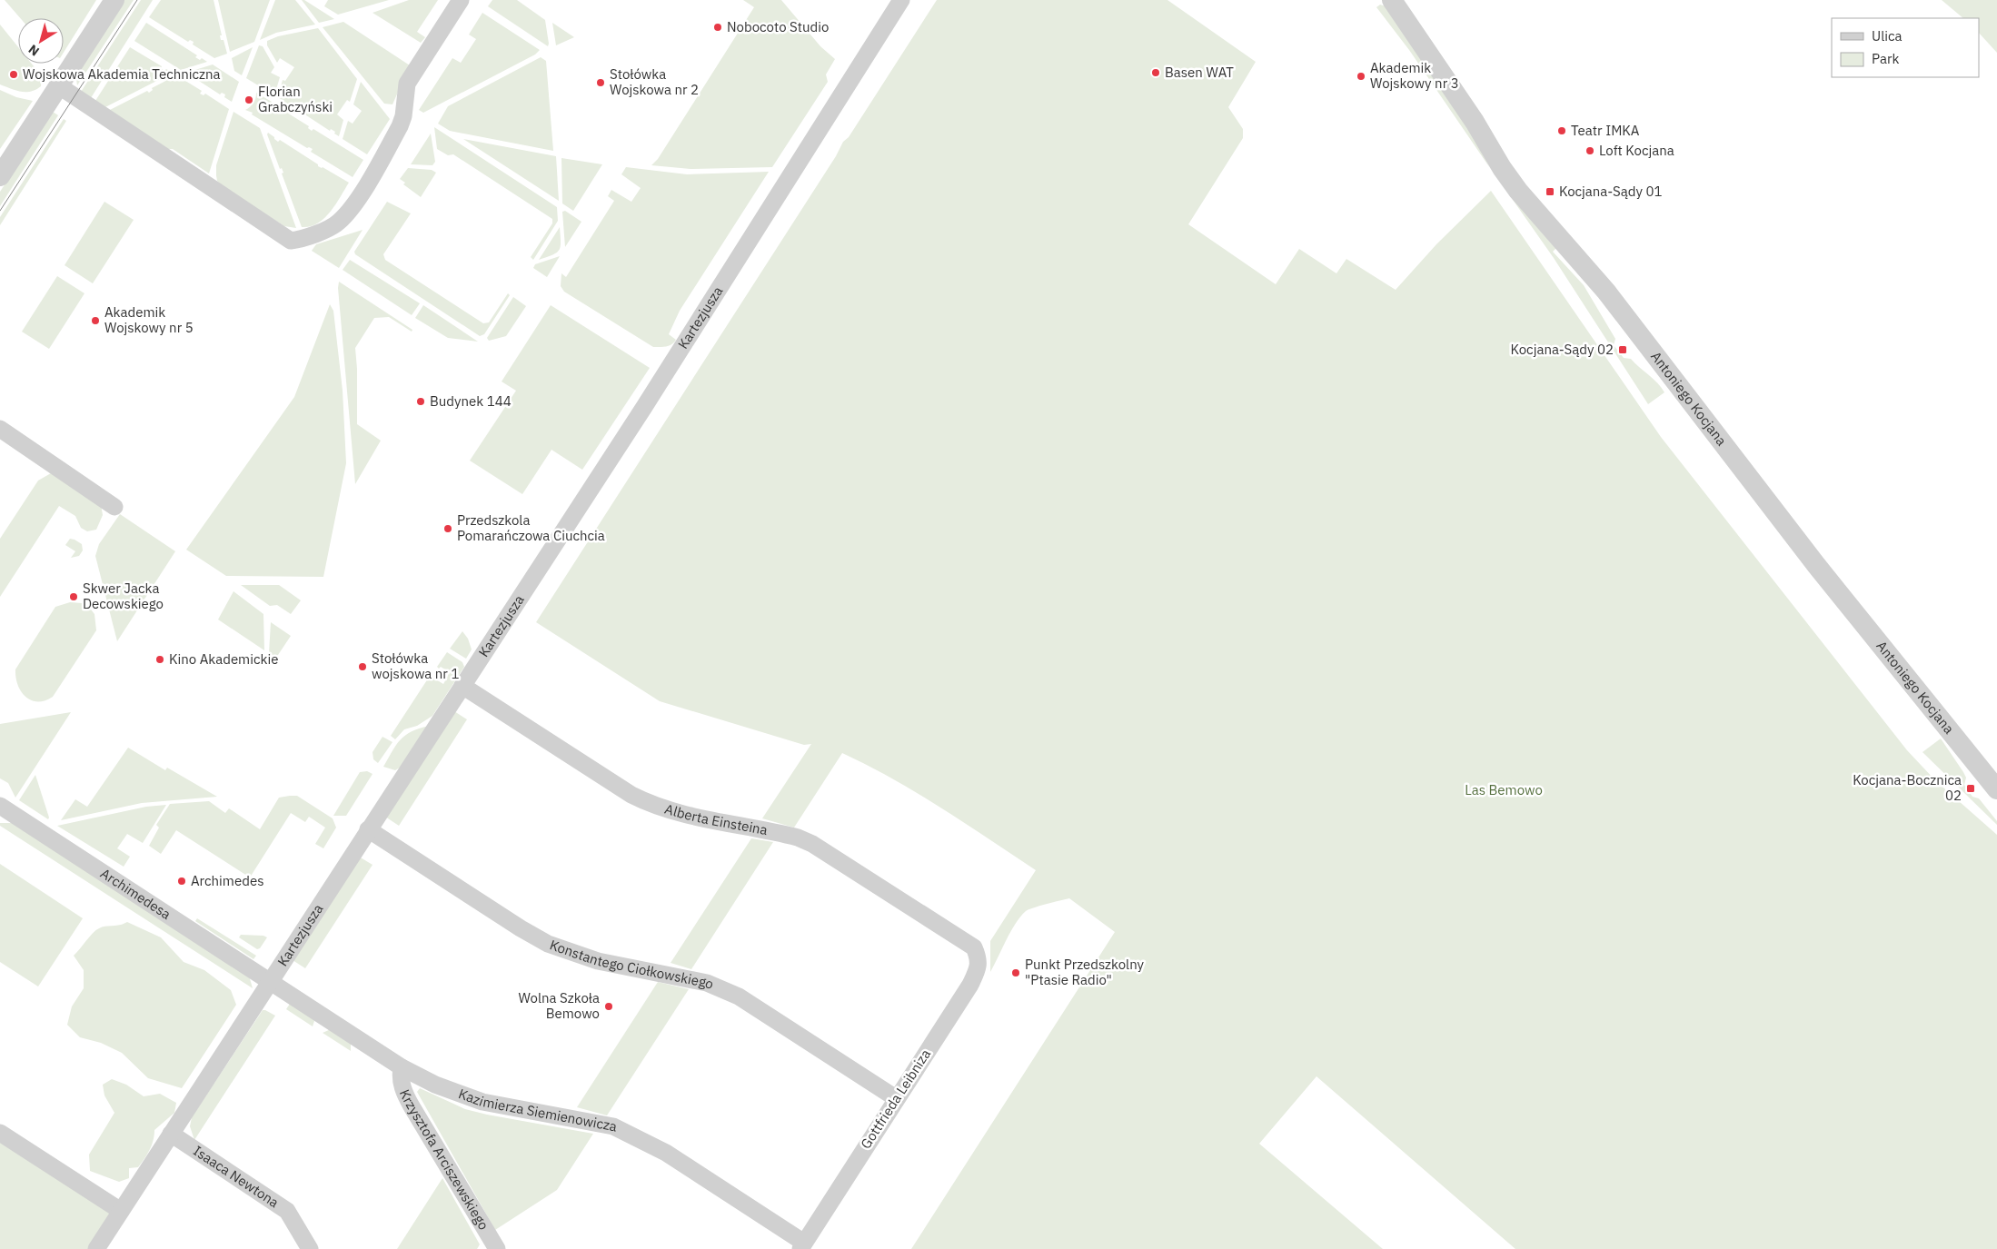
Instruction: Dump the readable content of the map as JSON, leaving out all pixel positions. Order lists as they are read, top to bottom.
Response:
{
  "streets": {
    "street": [
      "Kartezjusza",
      "Antoniego Kocjana",
      "Alberta Einsteina",
      "Archimedesa",
      "Konstantego Ciołkowskiego",
      "Gottfrieda Leibniza",
      "Kazimierza Siemienowicza",
      "Krzysztofa Arciszewskiego",
      "Isaaca Newtona"
    ]
  },
  "crossings": [
    ["Kartezjusza", "Alberta Einsteina"],
    ["Kartezjusza", "Archimedesa"],
    ["Kartezjusza", "Konstantego Ciołkowskiego"],
    ["Kartezjusza", "Kazimierza Siemienowicza"],
    ["Kartezjusza", "Isaaca Newtona"],
    ["Alberta Einsteina", "Gottfrieda Leibniza"],
    ["Archimedesa", "Kazimierza Siemienowicza"],
    ["Konstantego Ciołkowskiego", "Gottfrieda Leibniza"],
    ["Gottfrieda Leibniza", "Kazimierza Siemienowicza"],
    ["Kazimierza Siemienowicza", "Krzysztofa Arciszewskiego"]
  ],
  "parks": ["Las Bemowo"],
  "places": {
    "other": [
      "Nobocoto Studio",
      "Basen WAT",
      "Wojskowa Akademia Techniczna",
      "Akademik Wojskowy nr 3",
      "Stołówka Wojskowa nr 2",
      "Florian Grabczyński",
      "Teatr IMKA",
      "Loft Kocjana",
      "Akademik Wojskowy nr 5",
      "Budynek 144",
      "Przedszkola Pomarańczowa Ciuchcia",
      "Skwer Jacka Decowskiego",
      "Kino Akademickie",
      "Stołówka wojskowa nr 1",
      "Archimedes",
      "Punkt Przedszkolny \"Ptasie Radio\"",
      "Wolna Szkoła Bemowo"
    ],
    "transit": ["Kocjana-Sądy 01", "Kocjana-Sądy 02", "Kocjana-Bocznica 02"]
  },
  "legend": ["Ulica", "Park"],
  "north": "bottom left"
}
